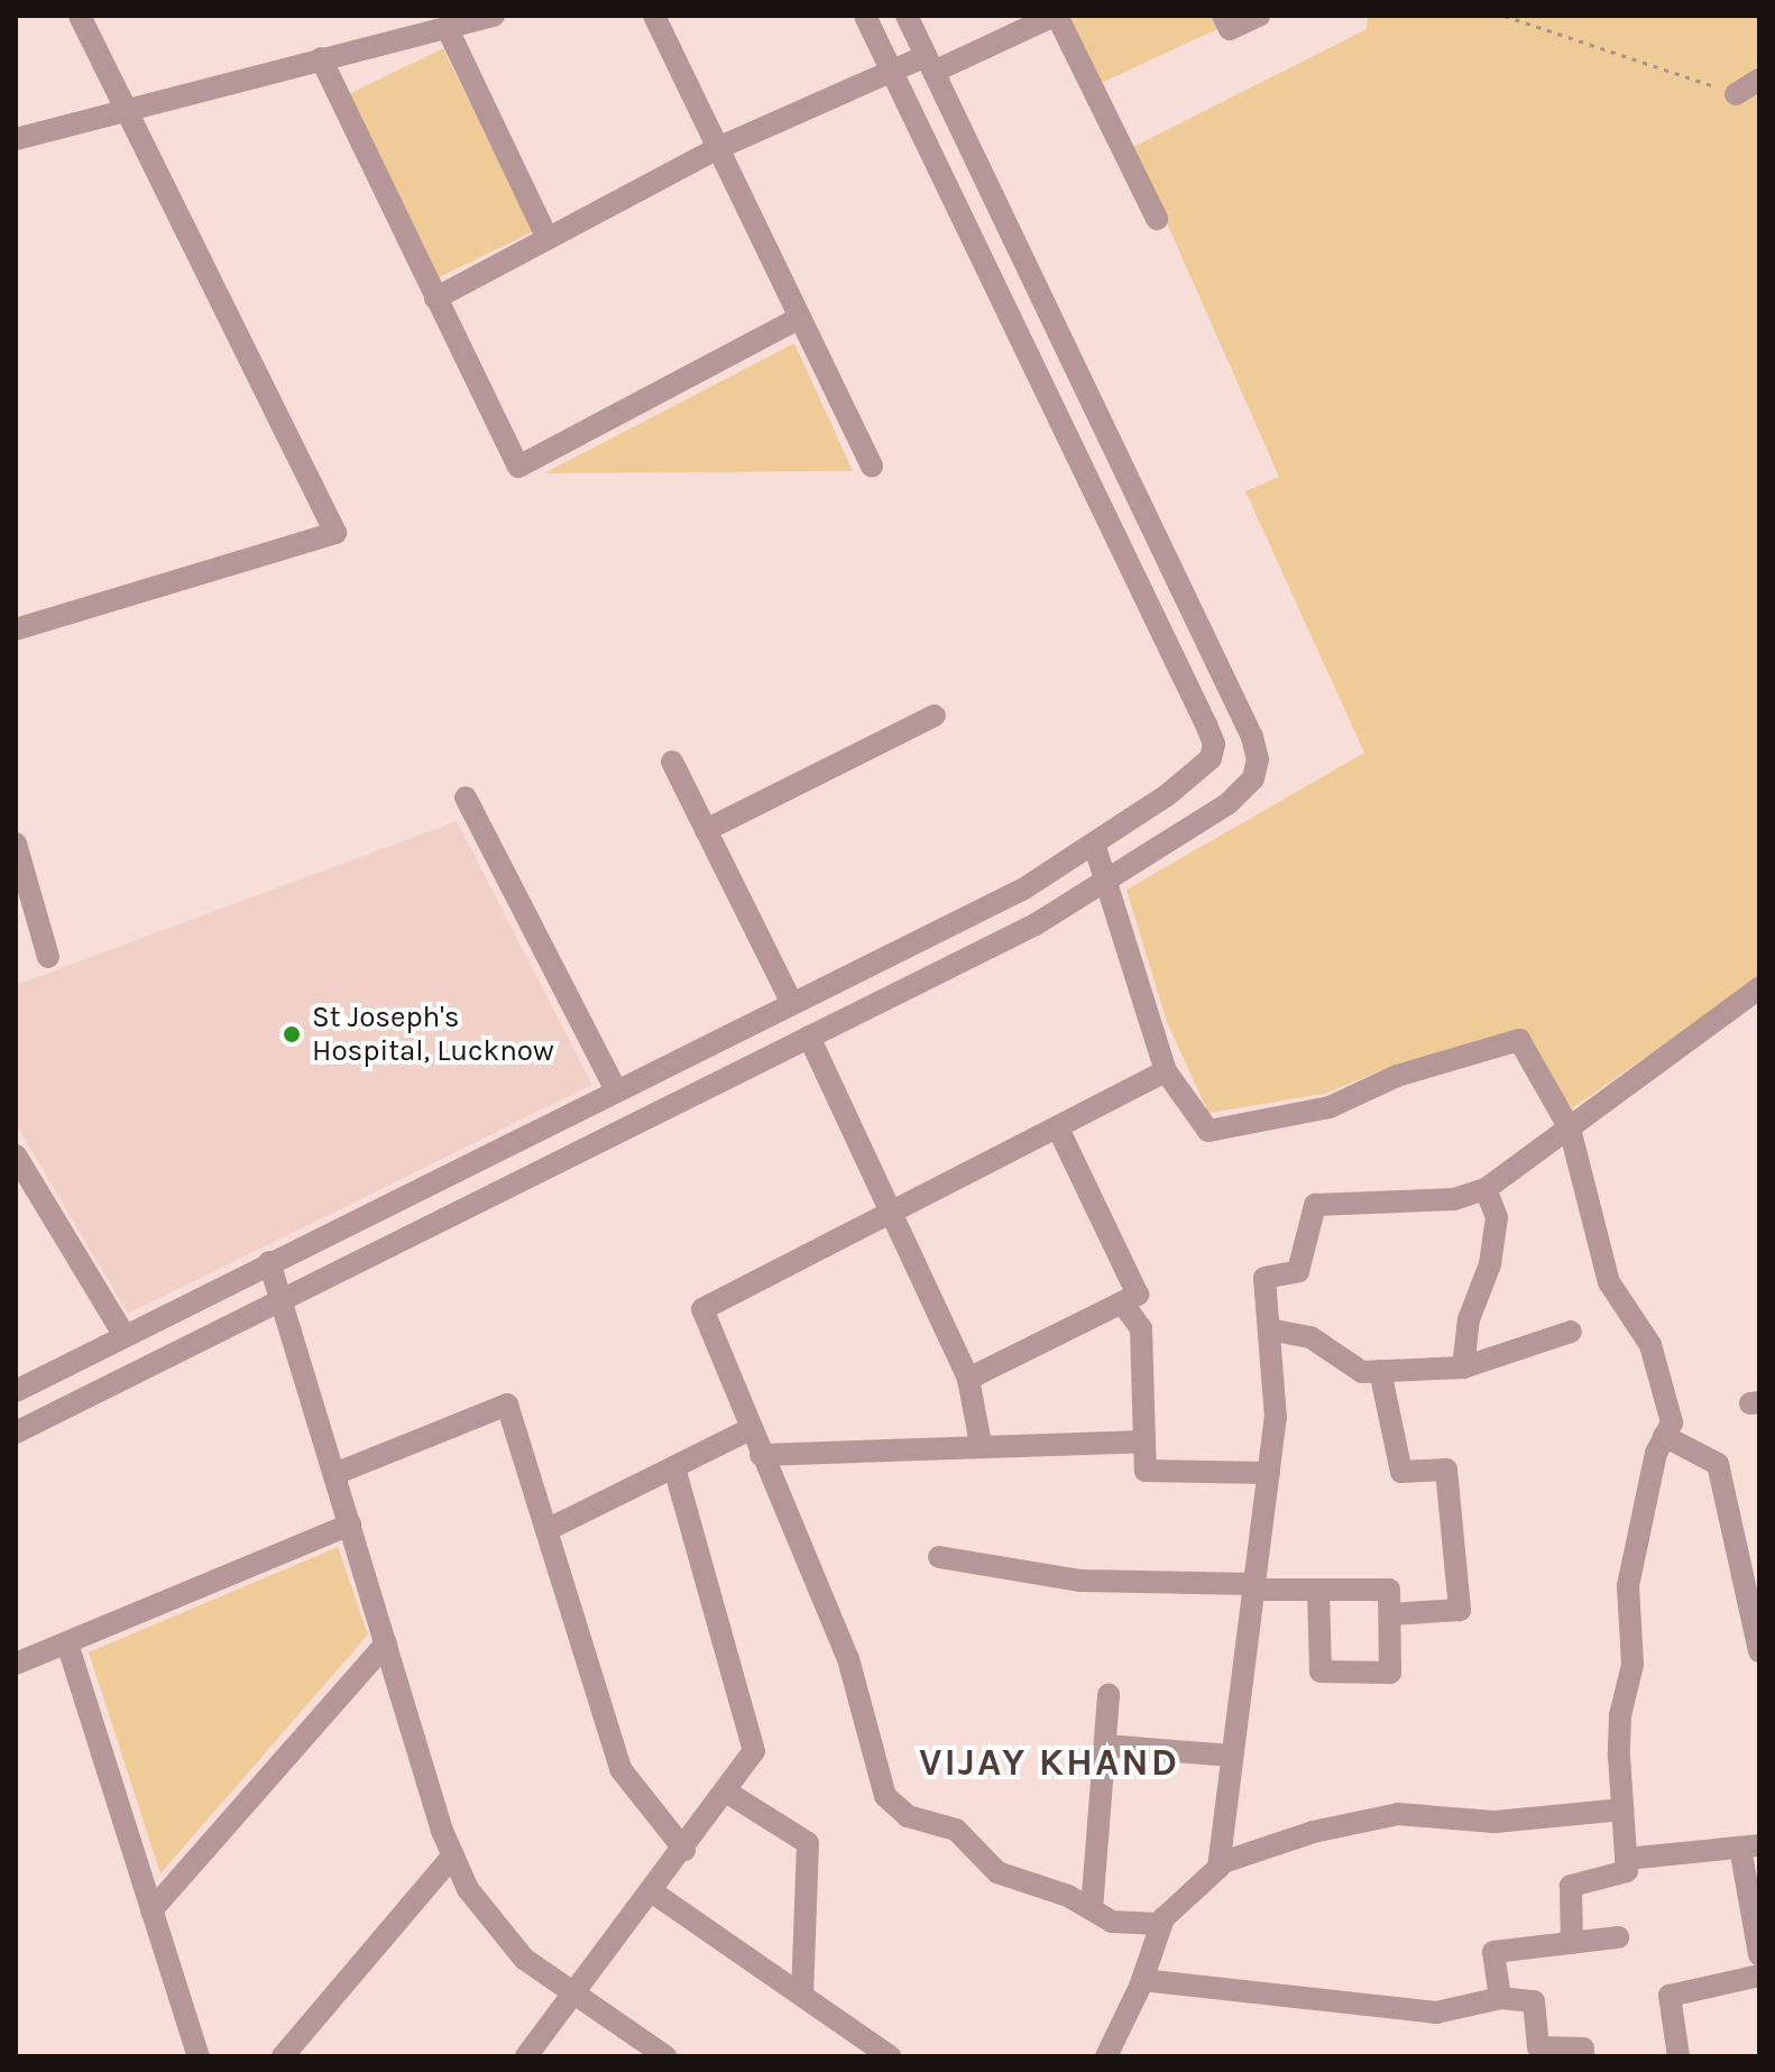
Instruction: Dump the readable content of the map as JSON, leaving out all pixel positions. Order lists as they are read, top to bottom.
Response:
{
  "districts": ["VIJAY KHAND"],
  "places": ["St Joseph's Hospital, Lucknow"]
}
